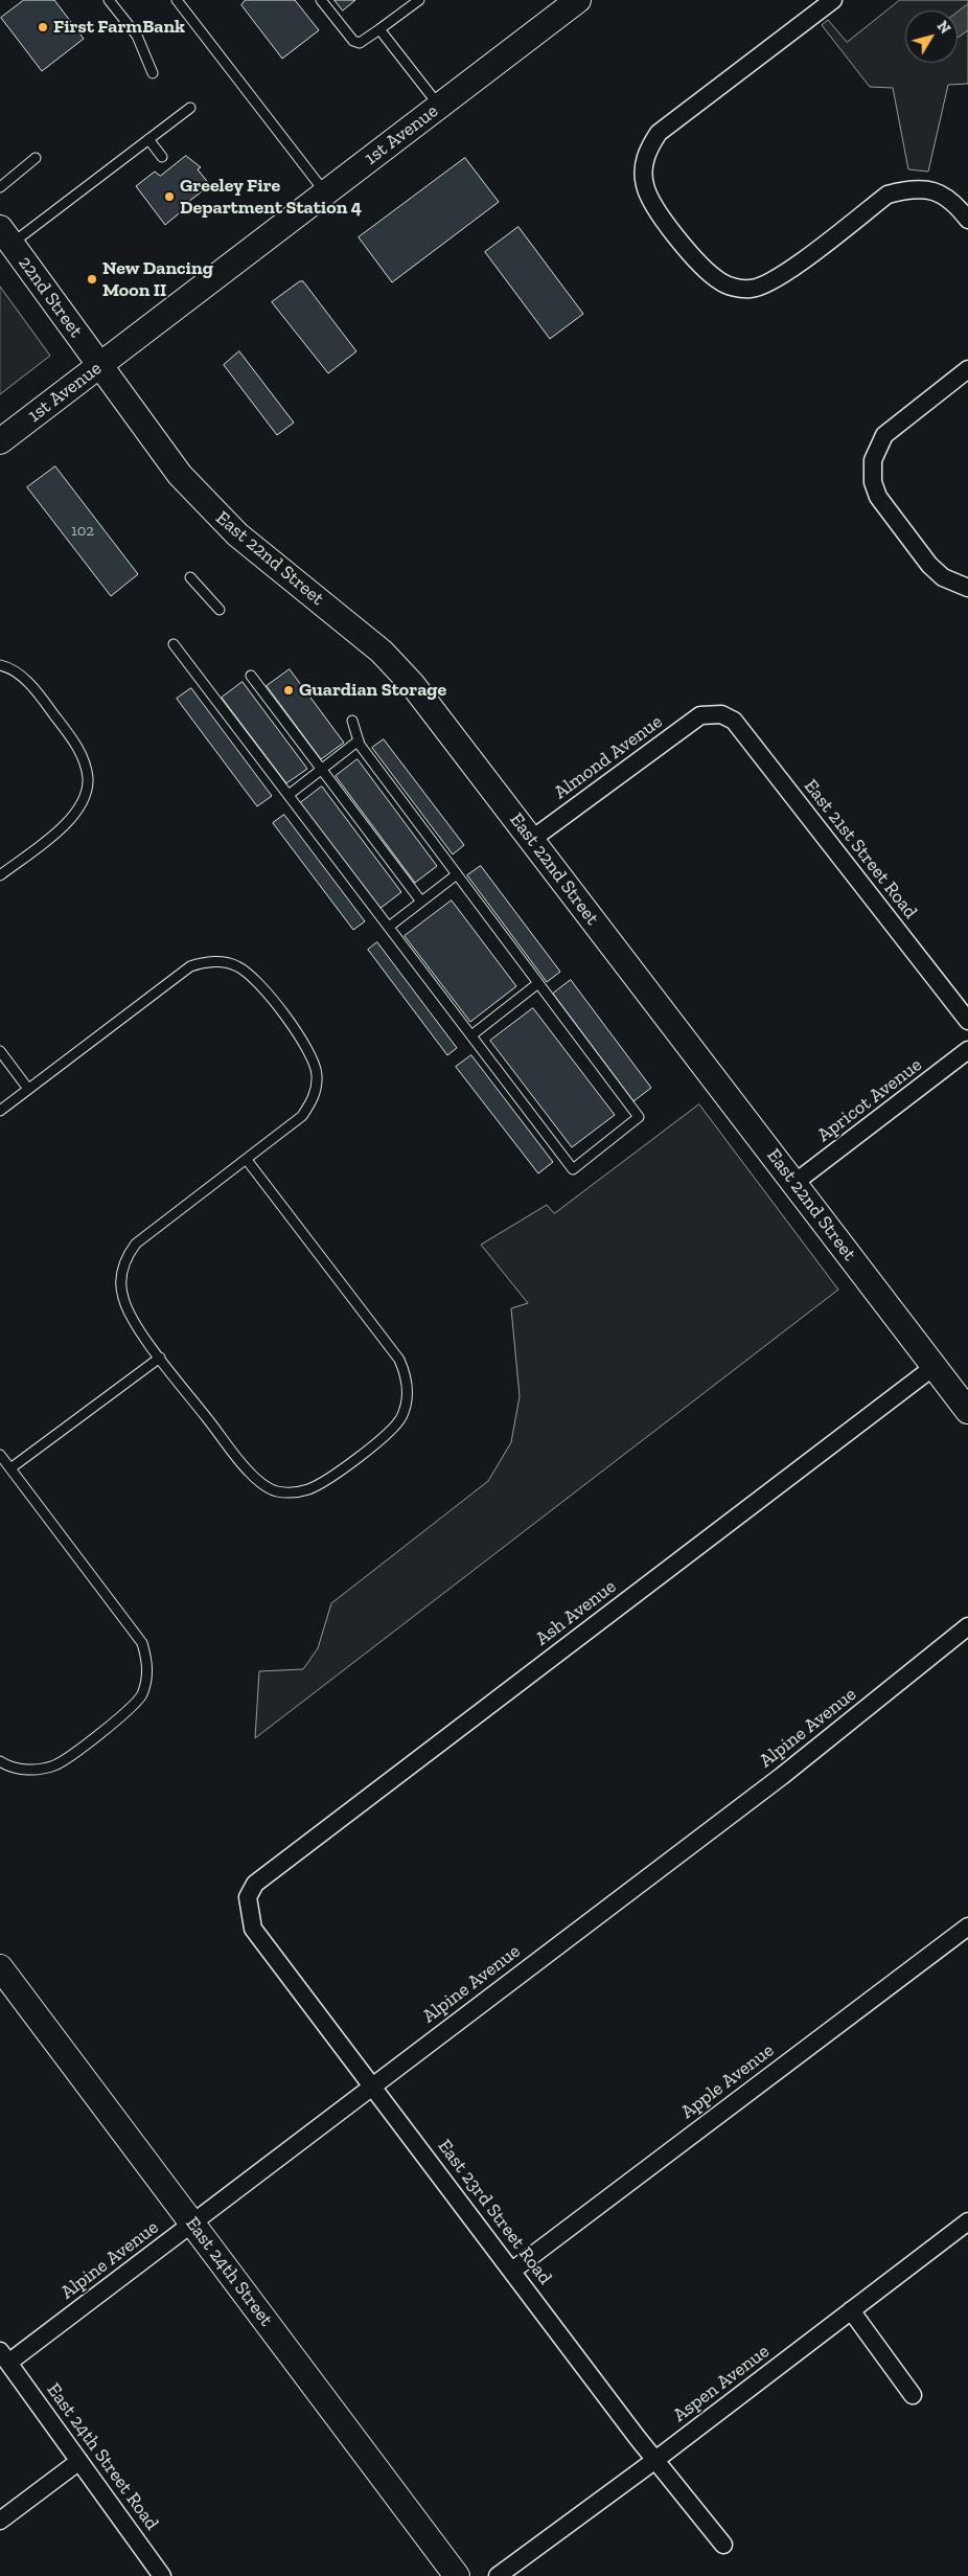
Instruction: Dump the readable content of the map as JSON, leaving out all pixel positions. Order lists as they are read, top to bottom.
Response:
{
  "streets": {
    "street": [
      "1st Avenue",
      "22nd Street",
      "East 22nd Street",
      "Almond Avenue",
      "East 21st Street Road",
      "Apricot Avenue",
      "Ash Avenue",
      "Alpine Avenue",
      "Apple Avenue",
      "East 23rd Street Road",
      "East 24th Street",
      "Aspen Avenue",
      "East 24th Street Road"
    ]
  },
  "crossings": [
    ["1st Avenue", "22nd Street"],
    ["1st Avenue", "East 22nd Street"],
    ["22nd Street", "East 22nd Street"],
    ["East 22nd Street", "Almond Avenue"],
    ["East 22nd Street", "Apricot Avenue"],
    ["East 22nd Street", "Ash Avenue"],
    ["Almond Avenue", "East 21st Street Road"],
    ["Ash Avenue", "East 23rd Street Road"],
    ["Alpine Avenue", "East 23rd Street Road"],
    ["Alpine Avenue", "East 24th Street"],
    ["Alpine Avenue", "East 24th Street Road"],
    ["Apple Avenue", "East 23rd Street Road"],
    ["East 23rd Street Road", "Aspen Avenue"]
  ],
  "places": [
    "First FarmBank",
    "Greeley Fire Department Station 4",
    "New Dancing Moon II",
    "Guardian Storage"
  ],
  "house_numbers": ["102"],
  "north": "top right"
}
